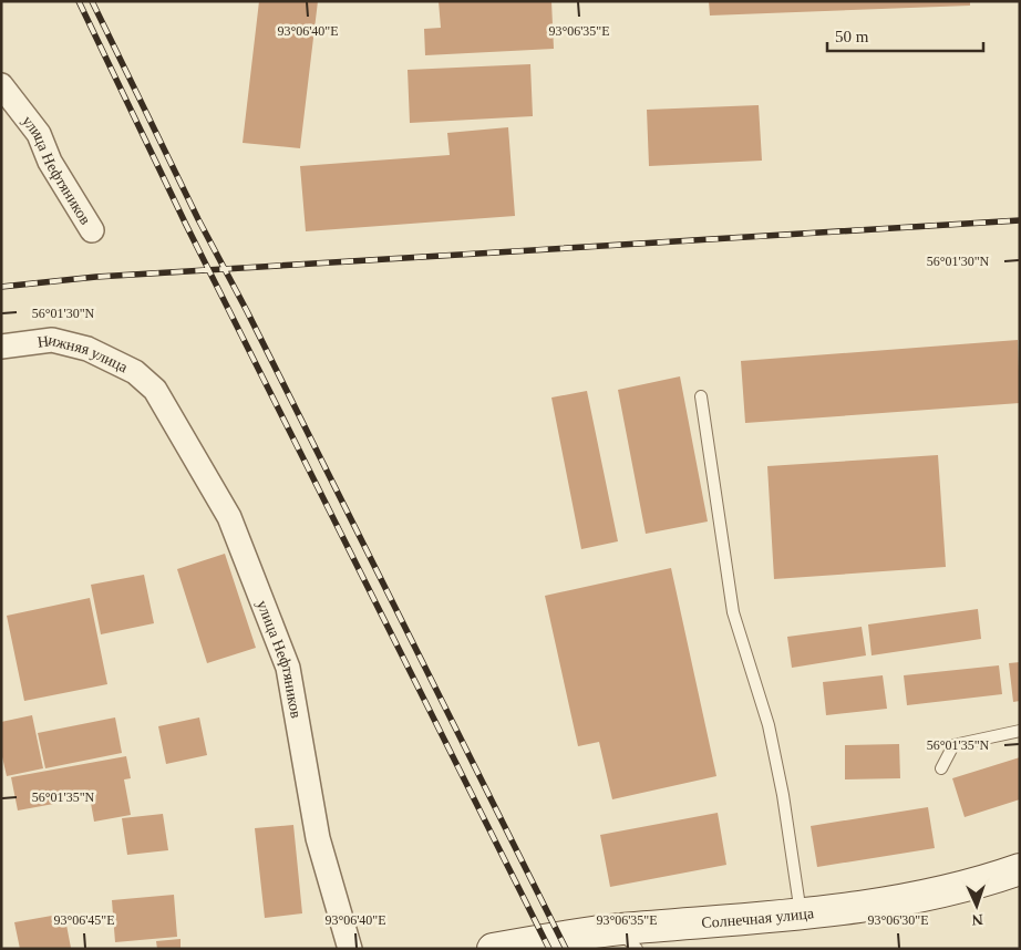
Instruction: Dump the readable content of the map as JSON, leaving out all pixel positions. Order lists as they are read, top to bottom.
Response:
{
  "streets": {
    "street": ["улица Нефтяников", "Нижняя улица", "Солнечная улица"]
  },
  "crossings": [
    ["улица Нефтяников", "Нижняя улица"]
  ],
  "scale_bar": "50 m",
  "north": "bottom",
  "coordinates": [
    "93°06'40\"E",
    "93°06'35\"E",
    "56°01'30\"N",
    "56°01'35\"N",
    "93°06'45\"E",
    "93°06'30\"E"
  ]
}
